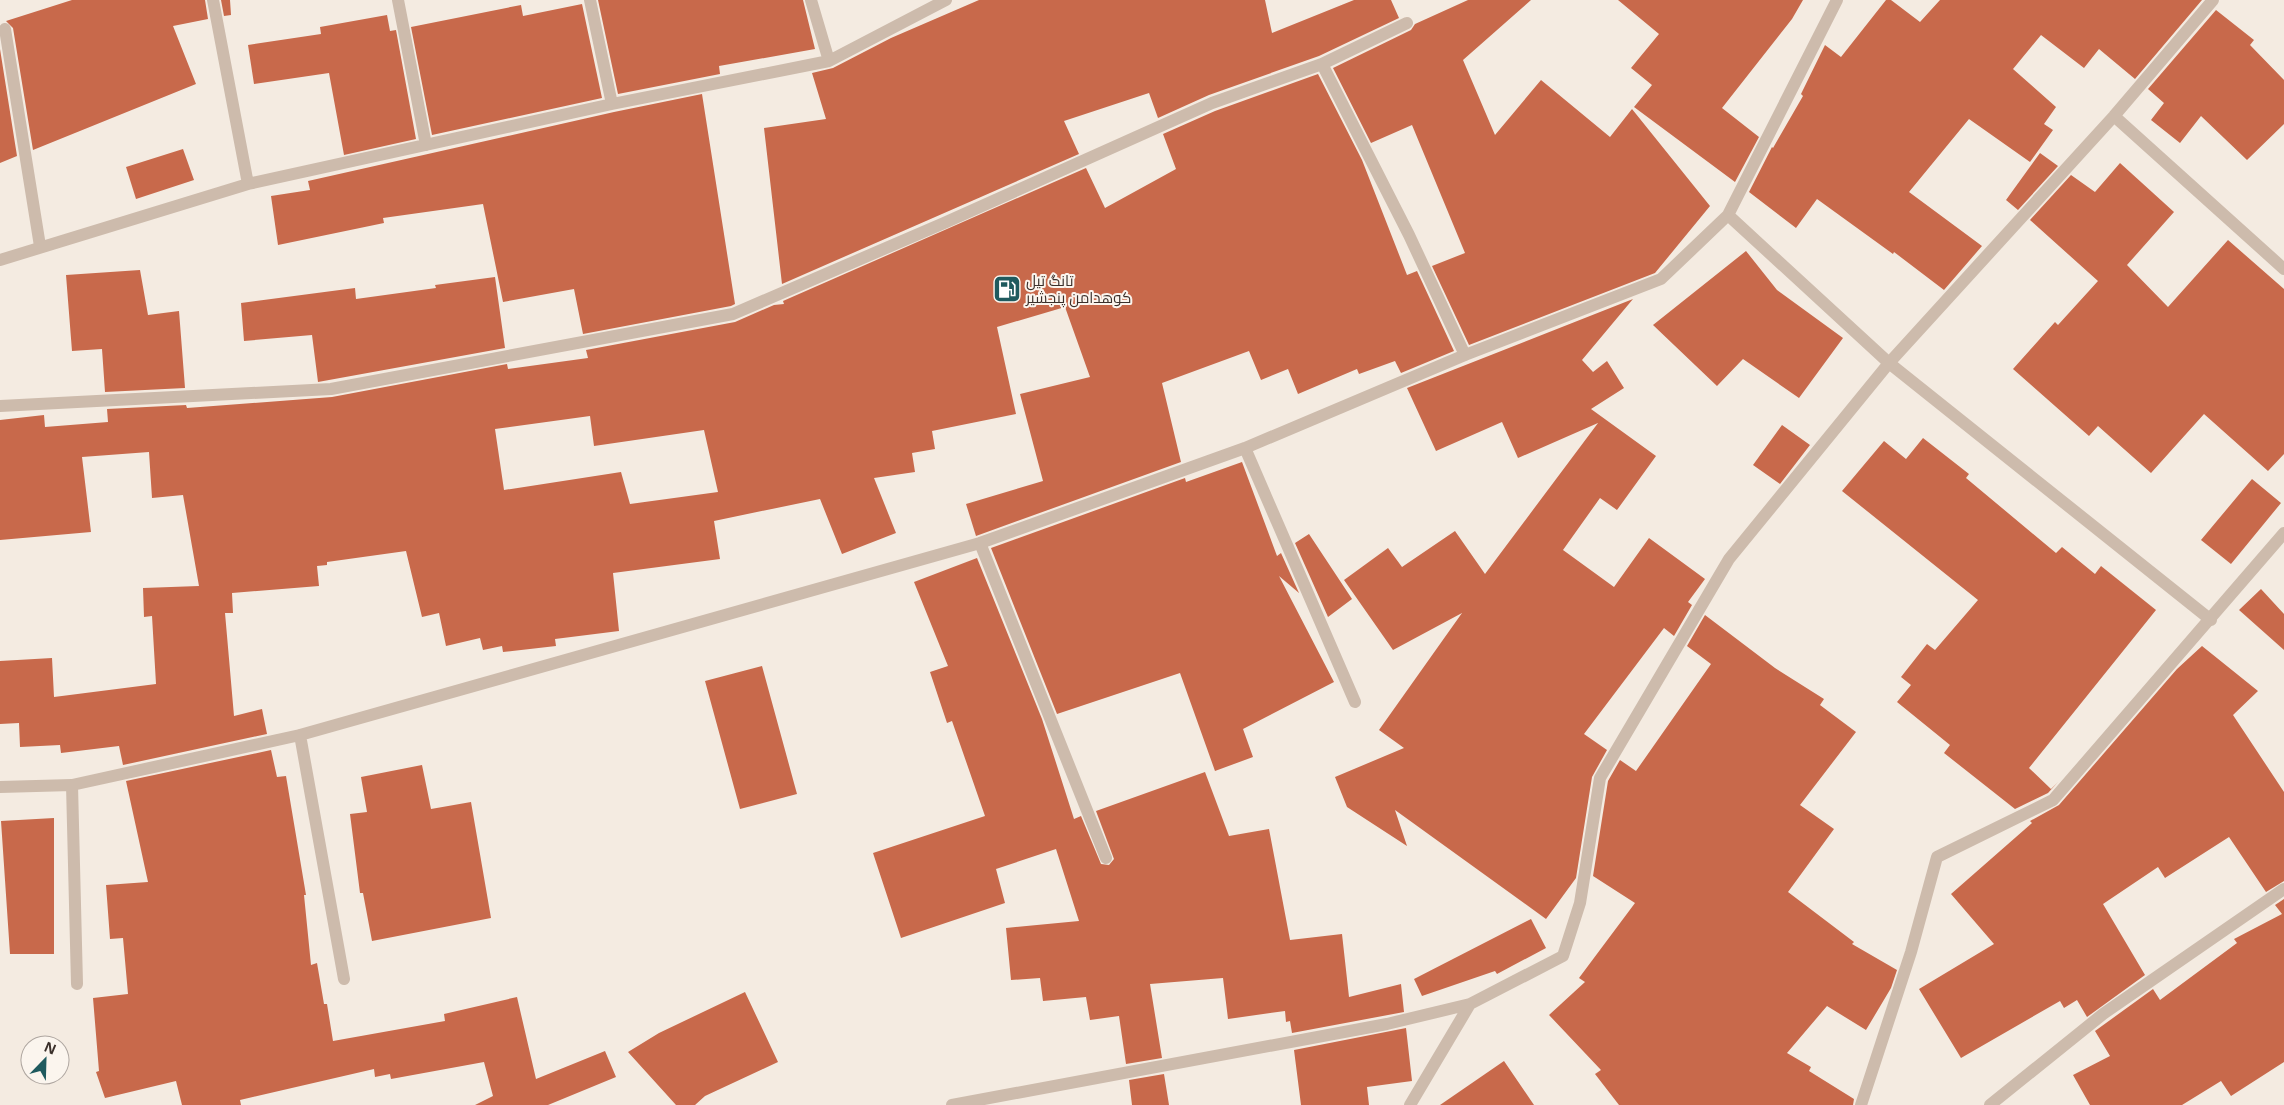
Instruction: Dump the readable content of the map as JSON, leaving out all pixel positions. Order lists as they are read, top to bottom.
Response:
{
  "places": {
    "fuel station": ["تانگ تیل کوهدامن پنجشیر"]
  },
  "north": "top right"
}
